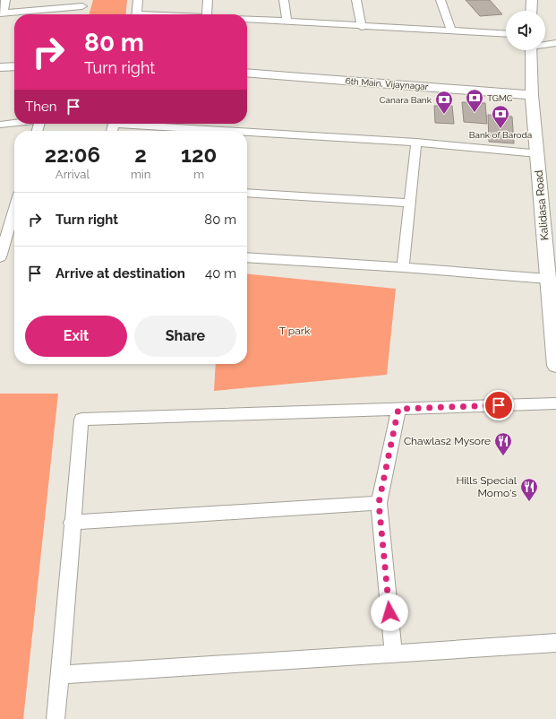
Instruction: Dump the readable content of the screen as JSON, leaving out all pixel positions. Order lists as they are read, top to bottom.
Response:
{
  "streets": {
    "street": ["6th Main, Vijaynagar", "Kalidasa Road"]
  },
  "crossings": [
    ["6th Main, Vijaynagar", "Kalidasa Road"]
  ],
  "parks": ["T park"],
  "places": {
    "bank": ["TGMC", "Canara Bank", "Bank of Baroda"],
    "restaurant": ["Chawlas2 Mysore", "Hills Special Momo's"]
  },
  "page": {
    "turn": ["80 m", "Turn right"],
    "then": "Then",
    "eta": [
      "22:06",
      "Arrival",
      "2",
      "min",
      "120",
      "m"
    ],
    "list": [
      {
        "name": "Turn right",
        "value": "80 m"
      },
      {
        "name": "Arrive at destination",
        "value": "40 m"
      }
    ],
    "buttons": ["Exit", "Share"]
  }
}
